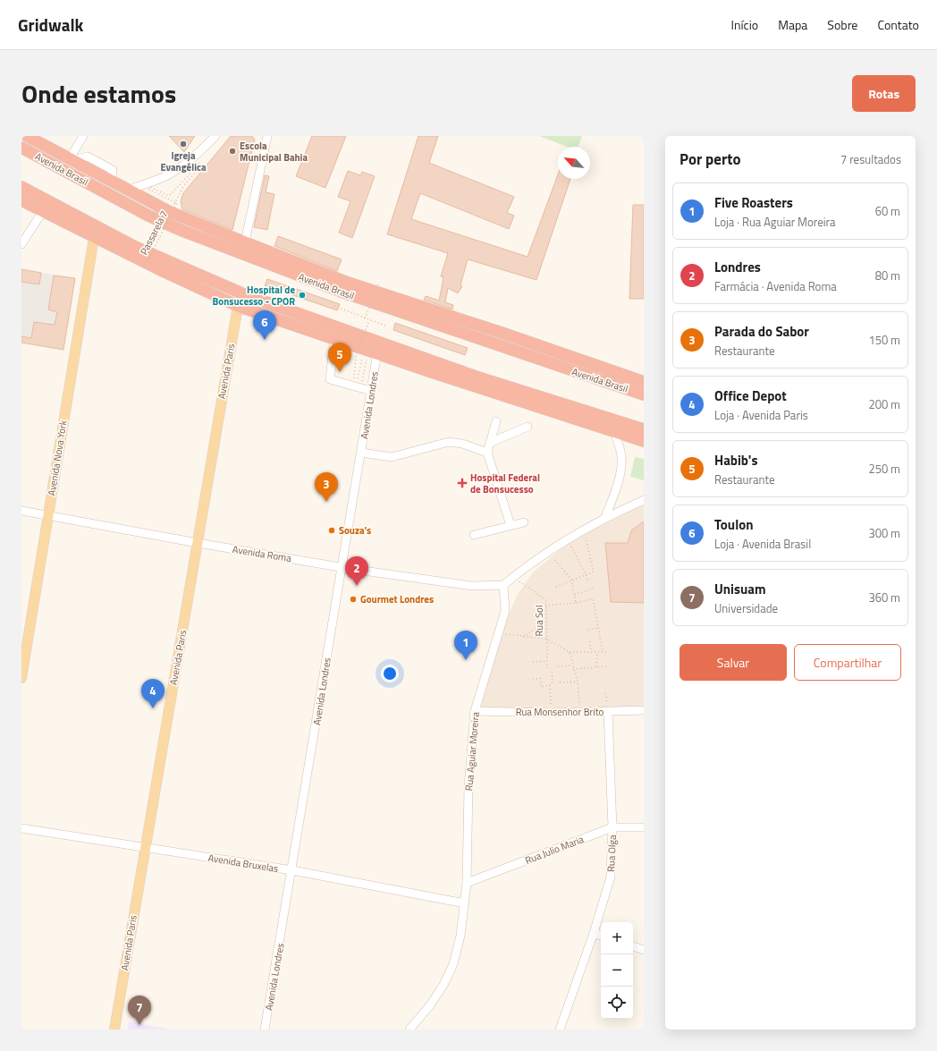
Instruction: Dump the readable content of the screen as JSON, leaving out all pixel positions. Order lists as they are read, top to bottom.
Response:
{
  "streets": {
    "highway": ["Avenida Brasil"],
    "main road": ["Avenida Paris", "Avenida Nova York"],
    "street": [
      "Avenida Londres",
      "Avenida Roma",
      "Rua Monsenhor Brito",
      "Rua Aguiar Moreira",
      "Rua Julio Maria",
      "Rua Olga",
      "Avenida Bruxelas"
    ],
    "path": ["Passarela 7", "Rua Sol"]
  },
  "crossings": [
    ["Avenida Brasil", "Passarela 7"],
    ["Avenida Paris", "Avenida Roma"],
    ["Avenida Paris", "Avenida Bruxelas"],
    ["Avenida Londres", "Avenida Roma"],
    ["Avenida Londres", "Avenida Bruxelas"],
    ["Avenida Nova York", "Avenida Roma"],
    ["Avenida Roma", "Rua Aguiar Moreira"],
    ["Rua Monsenhor Brito", "Rua Aguiar Moreira"],
    ["Rua Monsenhor Brito", "Rua Olga"],
    ["Rua Aguiar Moreira", "Rua Julio Maria"],
    ["Rua Aguiar Moreira", "Avenida Bruxelas"],
    ["Rua Julio Maria", "Rua Olga"]
  ],
  "places": {
    "other": [
      "Igreja Evangélica",
      "Escola Municipal Bahia",
      "Hospital de Bonsucesso - CPOR",
      "Souza's",
      "Gourmet Londres"
    ],
    "health": ["Hospital Federal de Bonsucesso"]
  },
  "north": "top left",
  "page": {
    "header": "Gridwalk",
    "nav": [
      "Início",
      "Mapa",
      "Sobre",
      "Contato"
    ],
    "title": "Onde estamos",
    "buttons": [
      "Rotas",
      ["Salvar", "Compartilhar"]
    ],
    "heading": ["Por perto", "7 resultados"],
    "list": [
      {
        "mark": "1",
        "name": "Five Roasters",
        "note": "Loja · Rua Aguiar Moreira",
        "value": "60 m"
      },
      {
        "mark": "2",
        "name": "Londres",
        "note": "Farmácia · Avenida Roma",
        "value": "80 m"
      },
      {
        "mark": "3",
        "name": "Parada do Sabor",
        "note": "Restaurante",
        "value": "150 m"
      },
      {
        "mark": "4",
        "name": "Office Depot",
        "note": "Loja · Avenida Paris",
        "value": "200 m"
      },
      {
        "mark": "5",
        "name": "Habib's",
        "note": "Restaurante",
        "value": "250 m"
      },
      {
        "mark": "6",
        "name": "Toulon",
        "note": "Loja · Avenida Brasil",
        "value": "300 m"
      },
      {
        "mark": "7",
        "name": "Unisuam",
        "note": "Universidade",
        "value": "360 m"
      }
    ],
    "pins": [
      "6",
      "5",
      "3",
      "2",
      "1",
      "4",
      "7"
    ],
    "map_buttons": ["+", "−"]
  }
}
